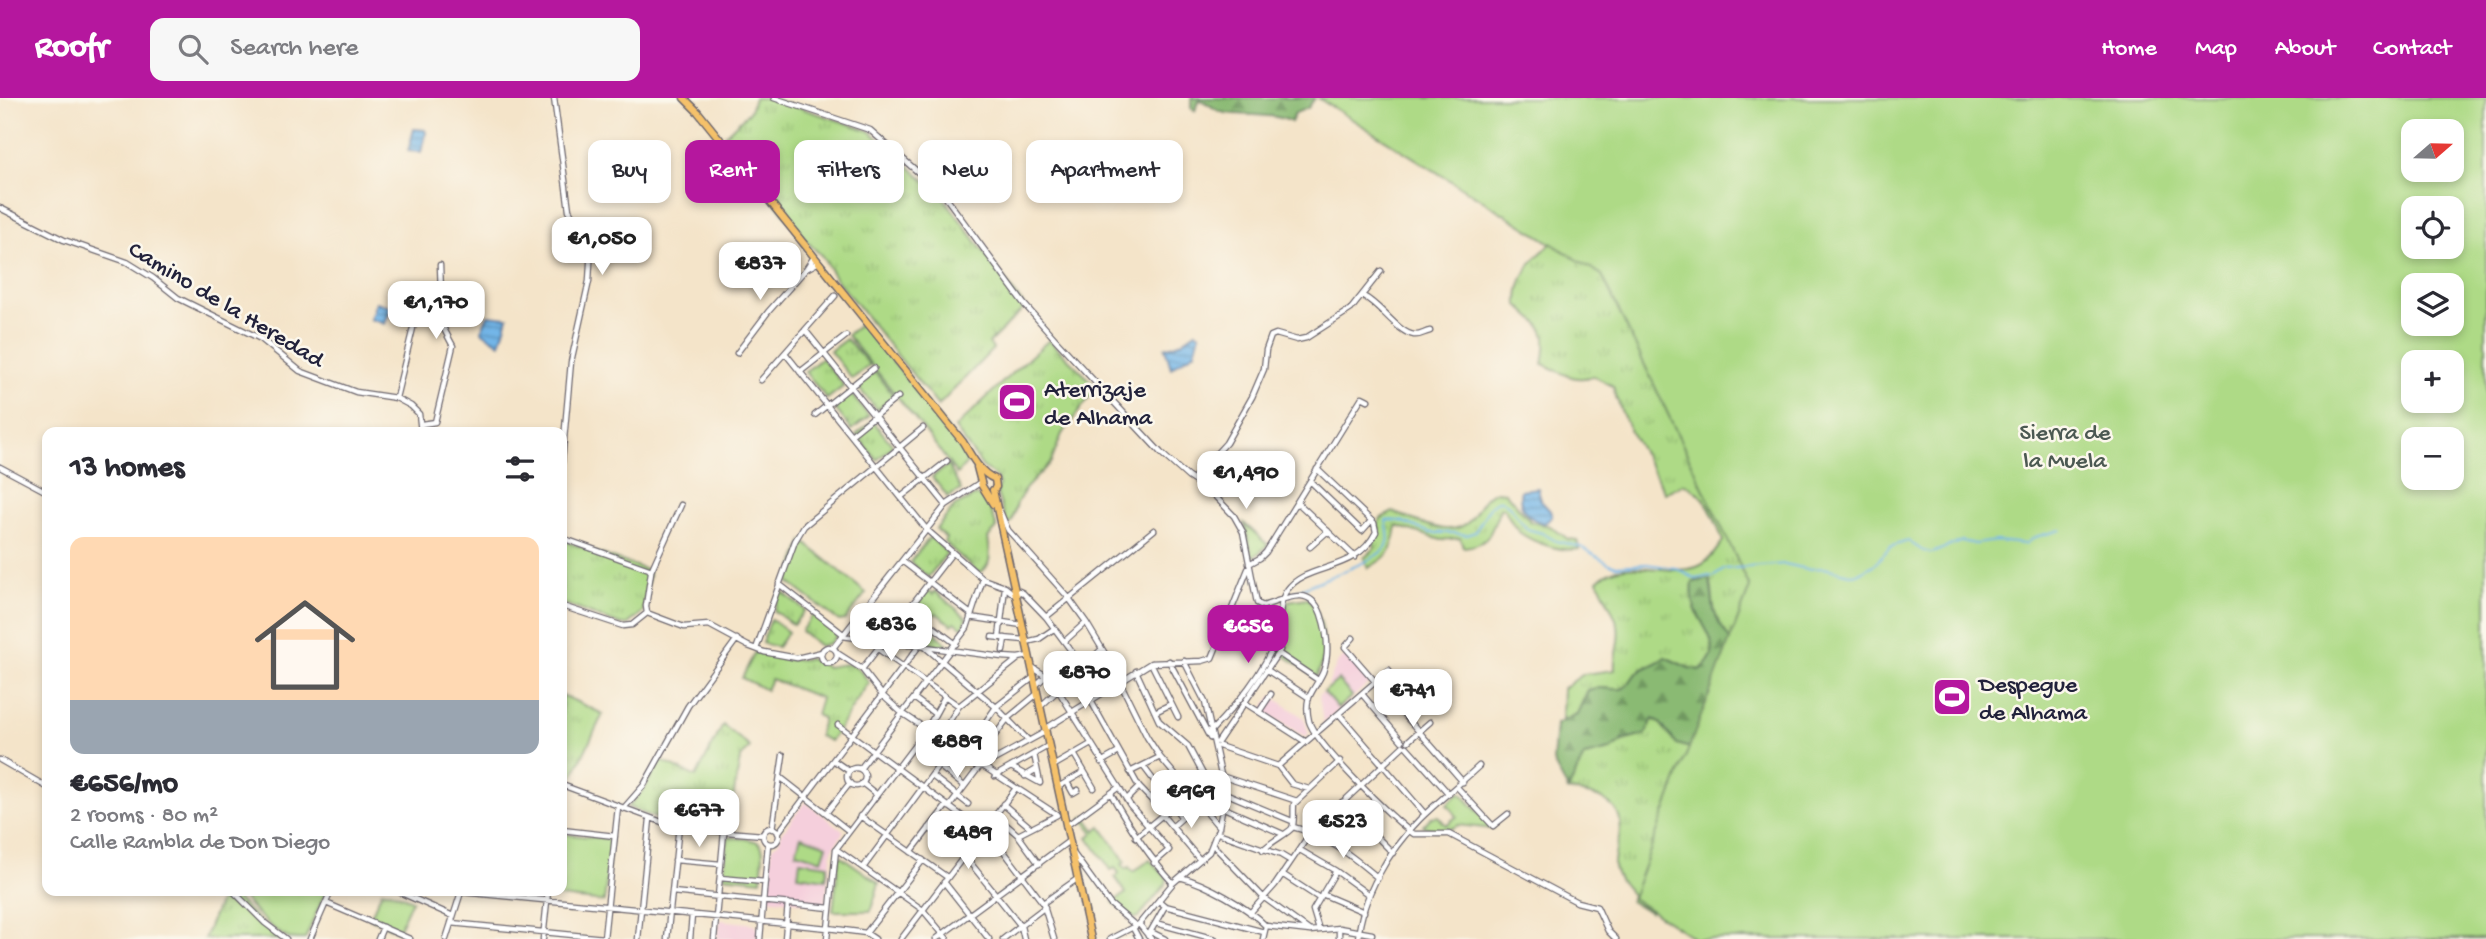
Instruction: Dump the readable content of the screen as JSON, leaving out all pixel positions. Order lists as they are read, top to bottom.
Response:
{
  "streets": {
    "street": ["Camino de la Heredad"]
  },
  "parks": ["Sierra de la Muela"],
  "places": {
    "sports": ["Aterrizaje de Alhama", "Despegue de Alhama"]
  },
  "north": "right",
  "page": {
    "header": "Roofr",
    "search": "Search here",
    "nav": [
      "Home",
      "Map",
      "About",
      "Contact"
    ],
    "map_buttons": ["+", "−"],
    "chip": [
      "Buy",
      "Rent",
      "Filters",
      "New",
      "Apartment"
    ],
    "price": [
      "€1,050",
      "€837",
      "€1,170",
      "€1,490",
      "€836",
      "€656",
      "€870",
      "€741",
      "€889",
      "€969",
      "€677",
      "€523",
      "€489"
    ],
    "heading": "13 homes",
    "list": [
      {
        "name": "€656/mo",
        "note": "2 rooms · 80 m² · Calle Rambla de Don Diego"
      }
    ]
  }
}
